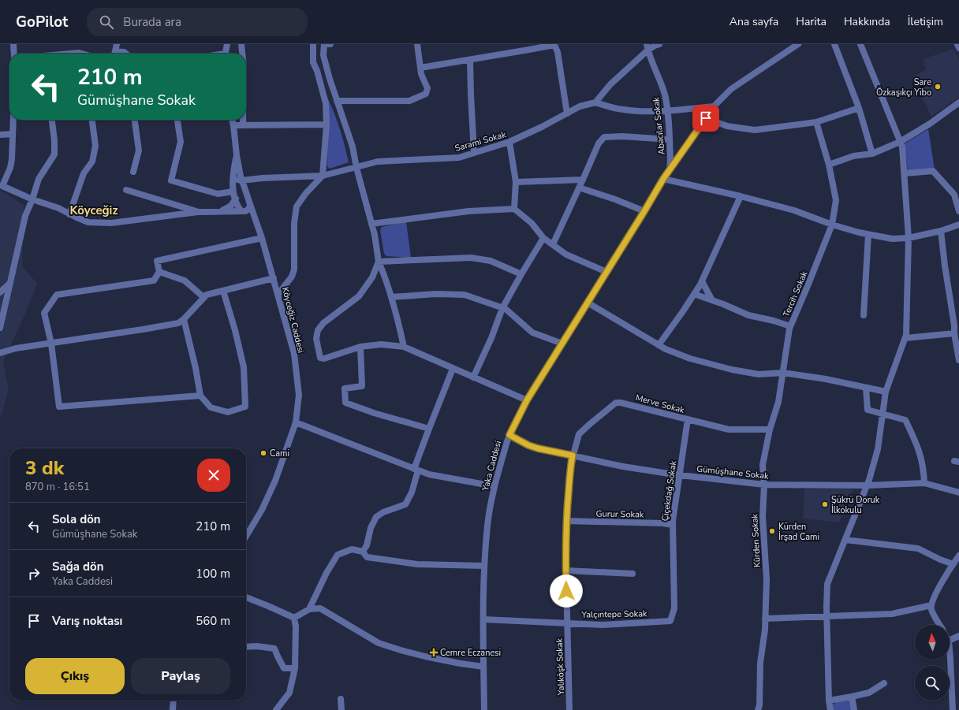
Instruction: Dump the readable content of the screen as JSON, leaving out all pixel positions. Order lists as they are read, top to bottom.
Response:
{
  "streets": {
    "street": [
      "Abacılar Sokak",
      "Sarami Sokak",
      "Tercih Sokak",
      "Köyceğiz Caddesi",
      "Merve Sokak",
      "Yaka Caddesi",
      "Gümüşhane Sokak",
      "Çiçekdağ Sokak",
      "Gurur Sokak",
      "Kürden Sokak",
      "Yalçıntepe Sokak",
      "Yalıköşk Sokak"
    ]
  },
  "crossings": [
    ["Abacılar Sokak", "Yaka Caddesi"],
    ["Sarami Sokak", "Köyceğiz Caddesi"],
    ["Tercih Sokak", "Kürden Sokak"],
    ["Merve Sokak", "Gümüşhane Sokak"],
    ["Merve Sokak", "Çiçekdağ Sokak"],
    ["Merve Sokak", "Kürden Sokak"],
    ["Merve Sokak", "Yalıköşk Sokak"],
    ["Yaka Caddesi", "Gümüşhane Sokak"],
    ["Yaka Caddesi", "Yalçıntepe Sokak"],
    ["Gümüşhane Sokak", "Çiçekdağ Sokak"],
    ["Gümüşhane Sokak", "Kürden Sokak"],
    ["Gümüşhane Sokak", "Yalıköşk Sokak"],
    ["Çiçekdağ Sokak", "Gurur Sokak"],
    ["Çiçekdağ Sokak", "Yalçıntepe Sokak"],
    ["Gurur Sokak", "Yalıköşk Sokak"],
    ["Yalçıntepe Sokak", "Yalıköşk Sokak"]
  ],
  "districts": ["Köyceğiz"],
  "places": {
    "other": [
      "Sare Özkaşıkçı Yibo",
      "Cami",
      "Şükrü Doruk İlkokulu",
      "Kürden İrşad Cami"
    ],
    "health": ["Cemre Eczanesi"]
  },
  "north": "top",
  "page": {
    "header": "GoPilot",
    "search": "Burada ara",
    "nav": [
      "Ana sayfa",
      "Harita",
      "Hakkında",
      "İletişim"
    ],
    "turn": ["210 m", "Gümüşhane Sokak"],
    "heading": ["3 dk", "870 m · 16:51"],
    "list": [
      {
        "name": "Sola dön",
        "note": "Gümüşhane Sokak",
        "value": "210 m"
      },
      {
        "name": "Sağa dön",
        "note": "Yaka Caddesi",
        "value": "100 m"
      },
      {
        "name": "Varış noktası",
        "value": "560 m"
      }
    ],
    "buttons": ["Çıkış", "Paylaş"]
  }
}
